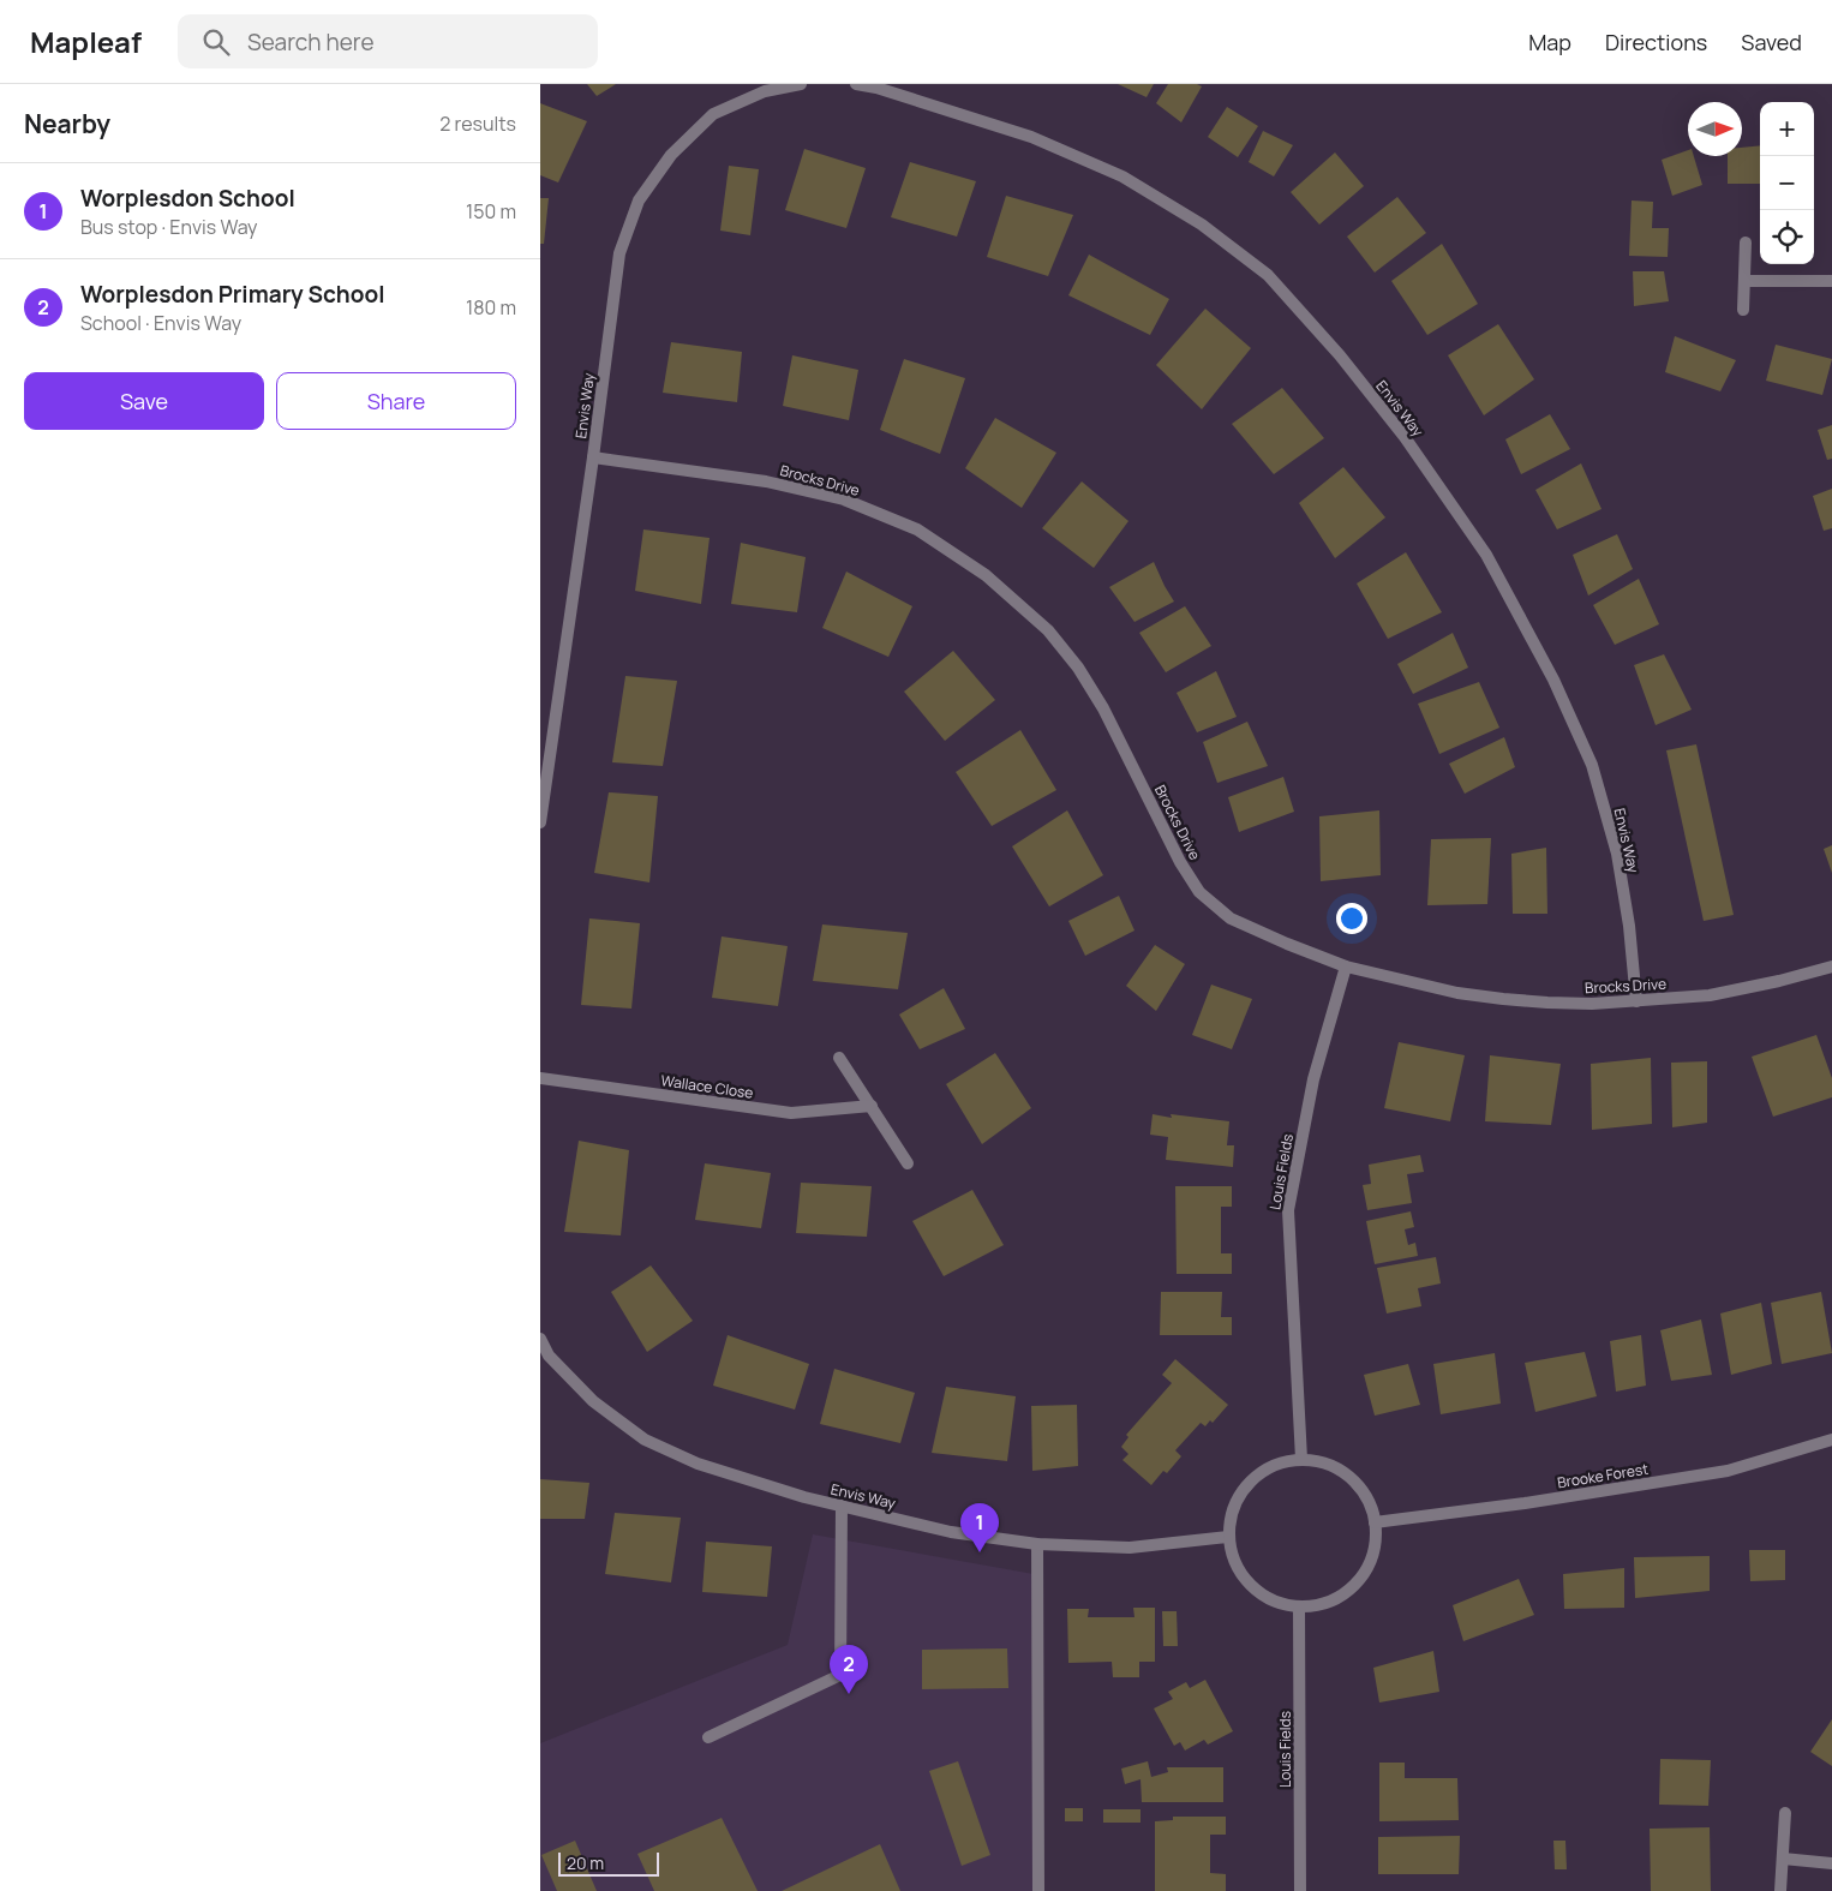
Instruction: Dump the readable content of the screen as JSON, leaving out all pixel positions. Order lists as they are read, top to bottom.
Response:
{
  "streets": {
    "street": [
      "Envis Way",
      "Brocks Drive",
      "Wallace Close",
      "Louis Fields",
      "Brooke Forest"
    ]
  },
  "crossings": [
    ["Envis Way", "Brocks Drive"],
    ["Envis Way", "Louis Fields"],
    ["Envis Way", "Brooke Forest"],
    ["Brocks Drive", "Louis Fields"],
    ["Louis Fields", "Brooke Forest"]
  ],
  "scale_bar": "20 m",
  "north": "right",
  "page": {
    "header": "Mapleaf",
    "search": "Search here",
    "nav": ["Map", "Directions", "Saved"],
    "heading": ["Nearby", "2 results"],
    "map_buttons": ["+", "−"],
    "list": [
      {
        "mark": "1",
        "name": "Worplesdon School",
        "note": "Bus stop · Envis Way",
        "value": "150 m"
      },
      {
        "mark": "2",
        "name": "Worplesdon Primary School",
        "note": "School · Envis Way",
        "value": "180 m"
      }
    ],
    "buttons": ["Save", "Share"],
    "pins": ["1", "2"],
    "scale": "20 m"
  }
}
